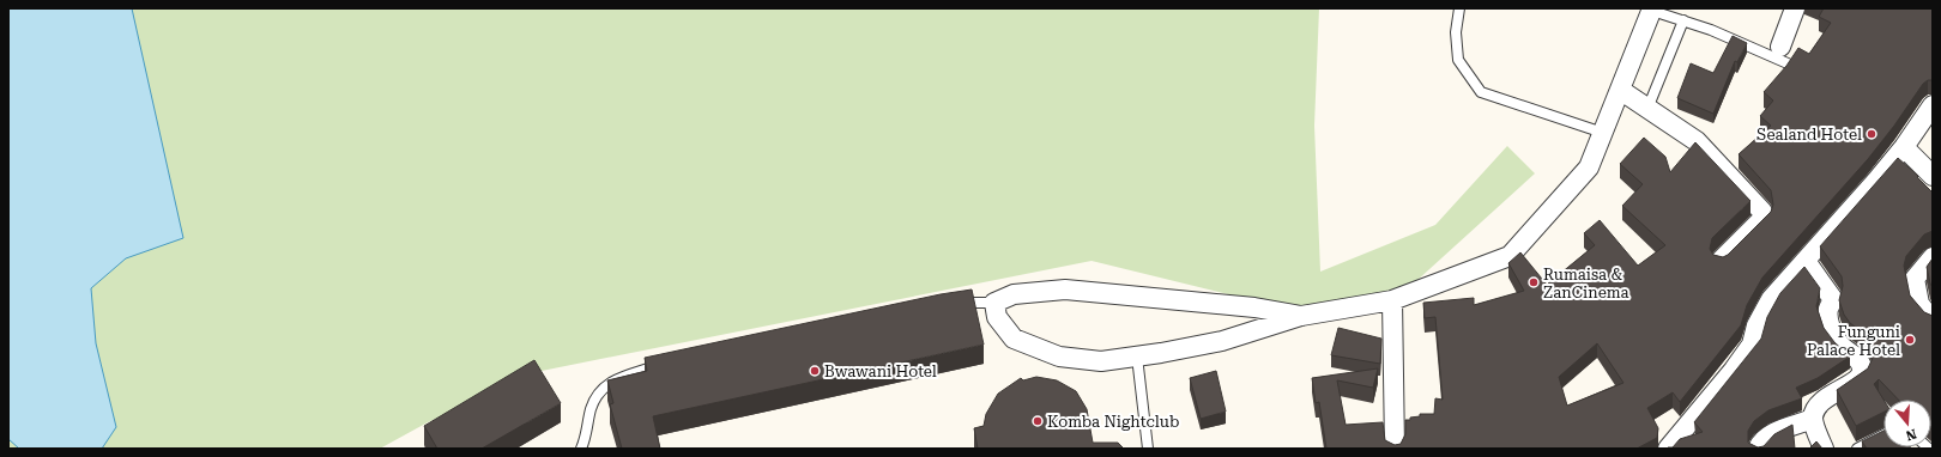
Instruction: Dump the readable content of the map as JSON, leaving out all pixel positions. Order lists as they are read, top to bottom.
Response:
{
  "places": [
    "Sealand Hotel",
    "Rumaisa & ZanCinema",
    "Funguni Palace Hotel",
    "Bwawani Hotel",
    "Komba Nightclub"
  ],
  "north": "bottom"
}
